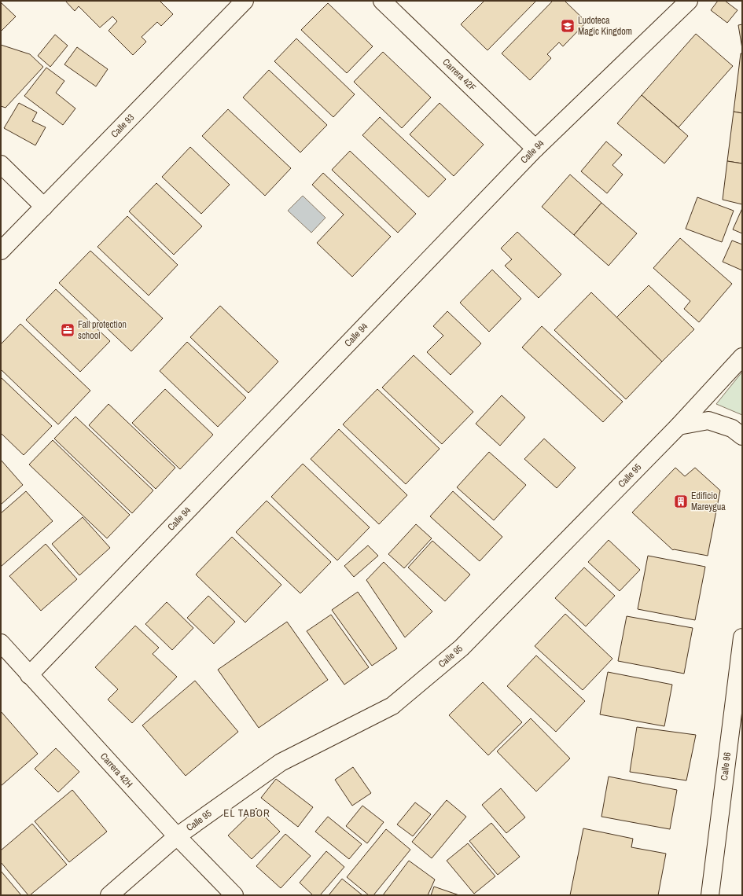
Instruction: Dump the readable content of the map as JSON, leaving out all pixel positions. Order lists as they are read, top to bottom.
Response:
{
  "streets": {
    "street": [
      "Carrera 42F",
      "Calle 93",
      "Calle 94",
      "Calle 95",
      "Calle 96",
      "Carrera 42H"
    ]
  },
  "crossings": [
    ["Carrera 42F", "Calle 94"],
    ["Calle 94", "Carrera 42H"],
    ["Calle 95", "Carrera 42H"]
  ],
  "districts": ["EL TABOR"],
  "places": {
    "school or university": ["Ludoteca Magic Kingdom"],
    "office": ["Fall protection school"],
    "building": ["Edificio Mareygua"]
  }
}
